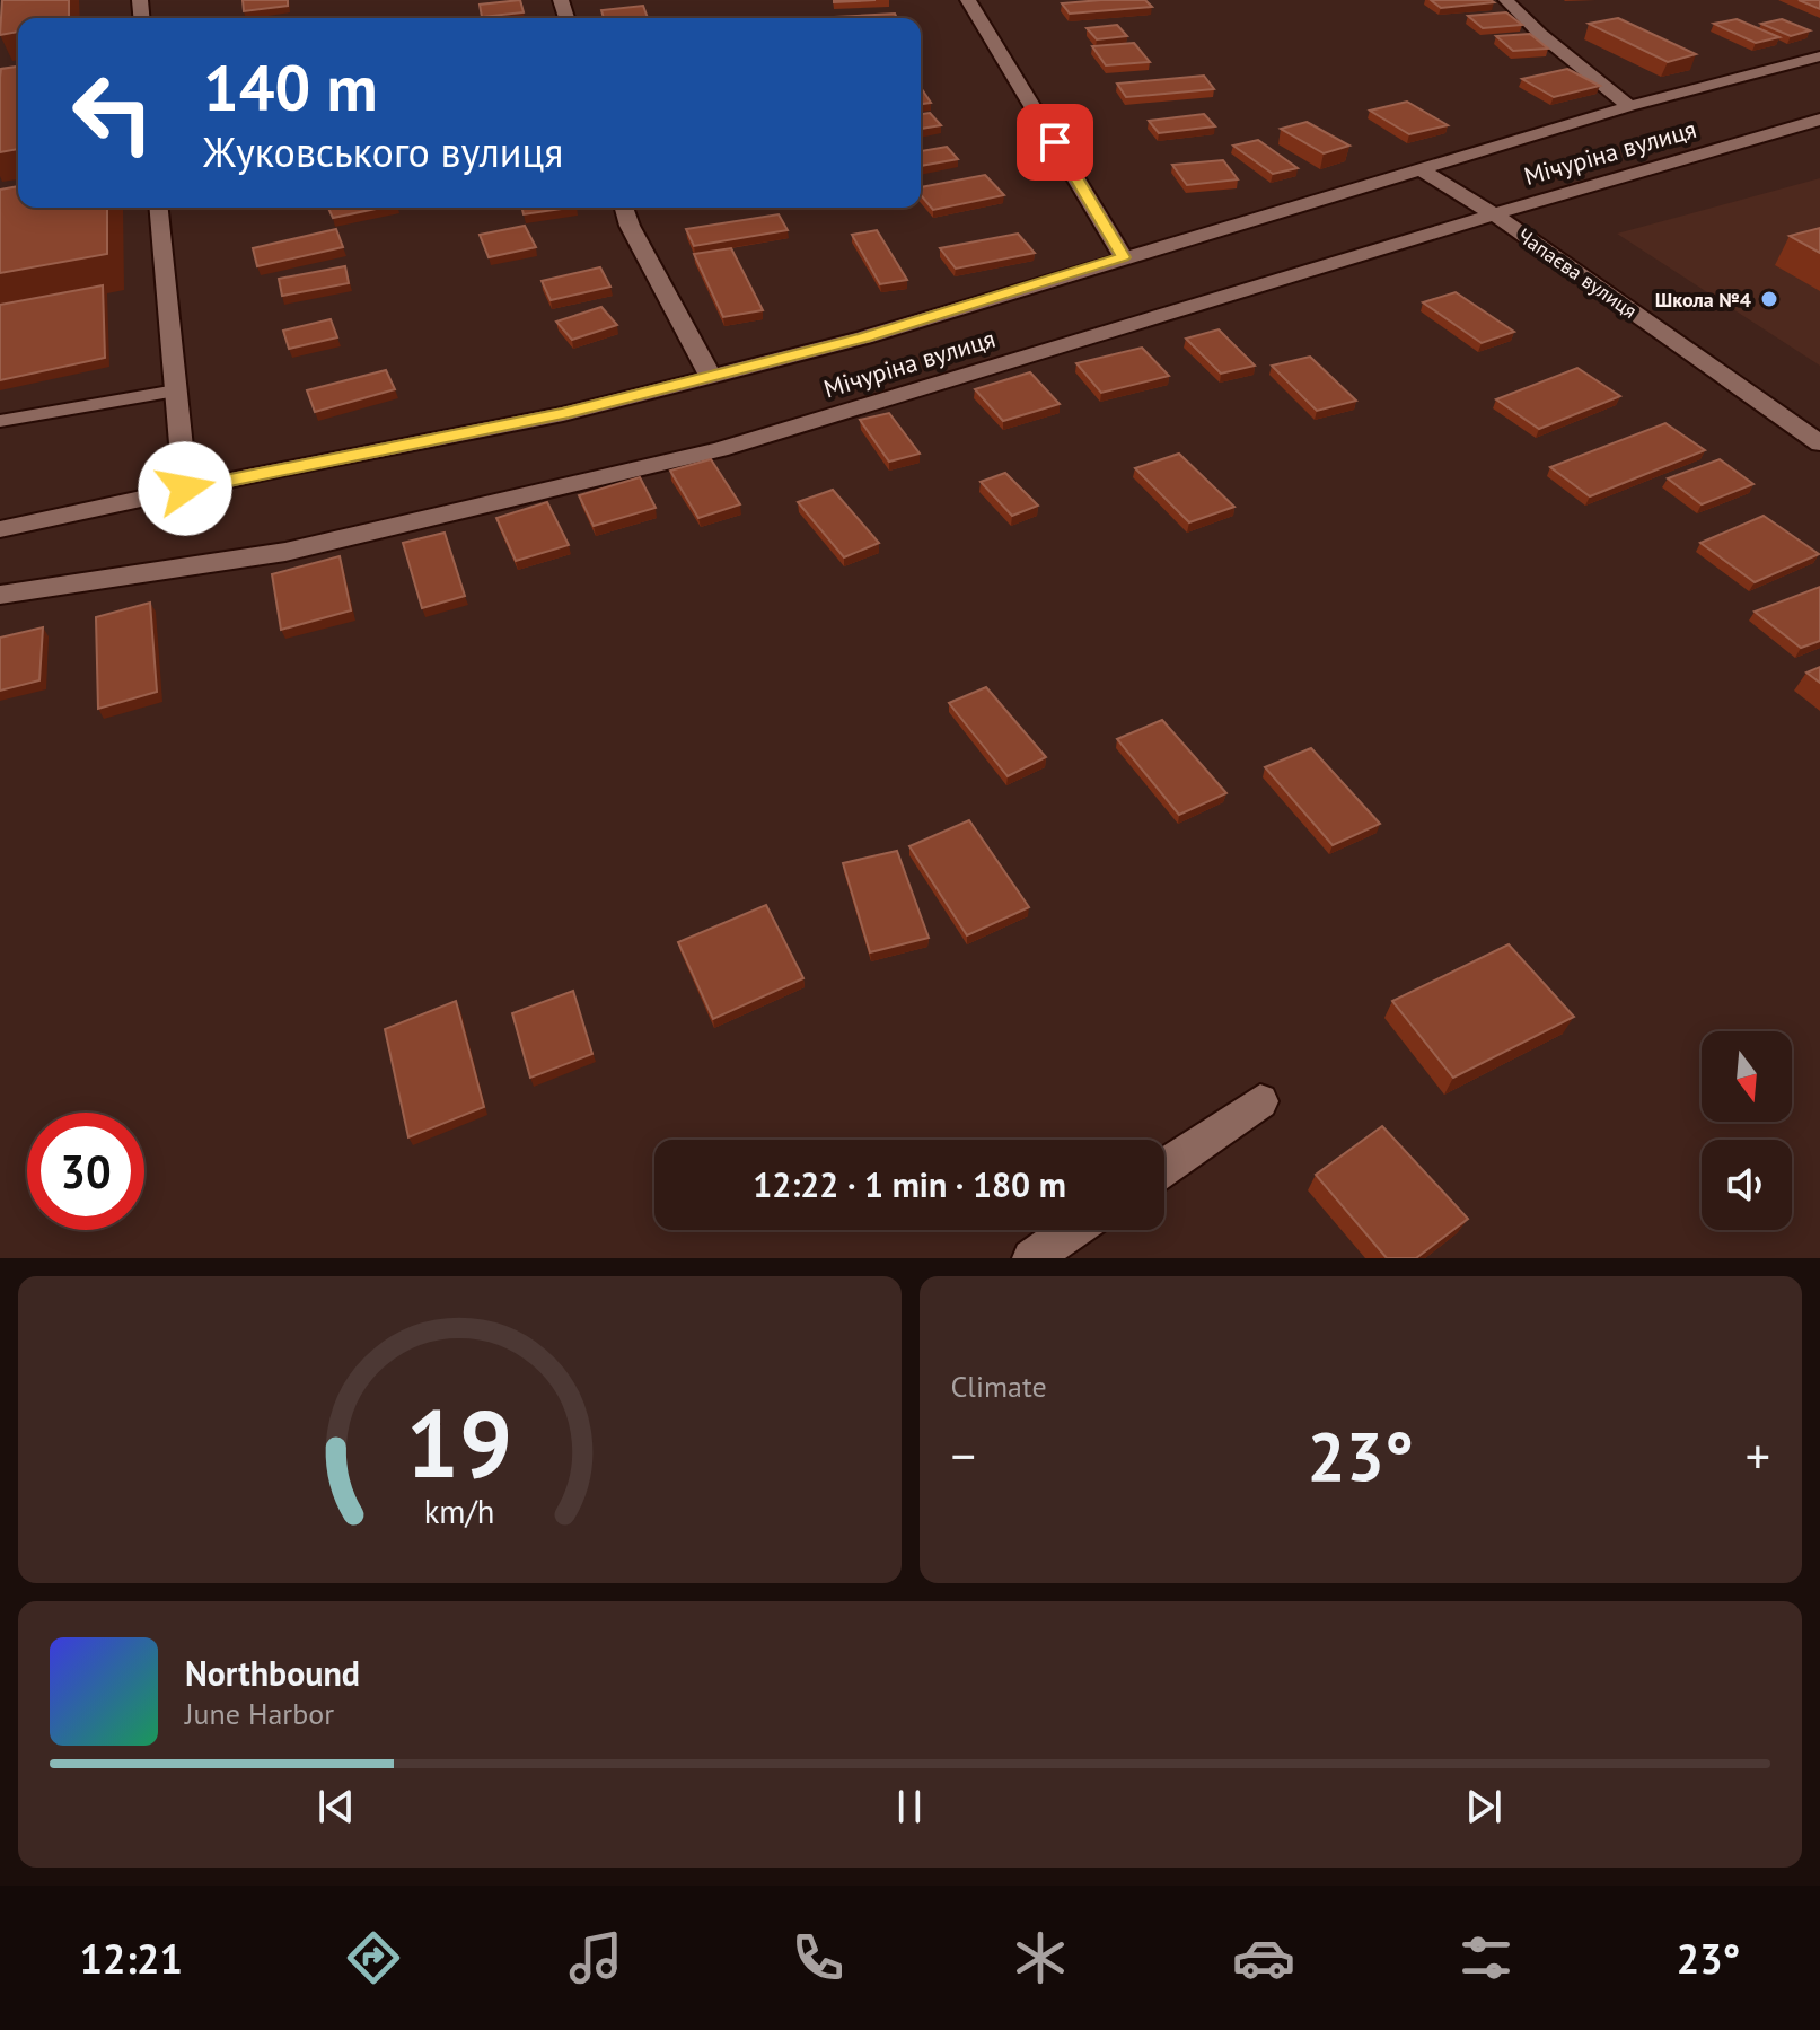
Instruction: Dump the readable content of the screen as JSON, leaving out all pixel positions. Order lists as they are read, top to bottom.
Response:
{
  "streets": {
    "street": ["Мічуріна вулиця", "Чапаєва вулиця"]
  },
  "crossings": [
    ["Мічуріна вулиця", "Чапаєва вулиця"]
  ],
  "places": ["Школа №4"],
  "north": "bottom",
  "page": {
    "turn": ["140 m", "Жуковського вулиця"],
    "limit": "30",
    "trip": "12:22 · 1 min · 180 m",
    "tile": "Climate",
    "heat": ["−", "23°", "+"],
    "song": ["Northbound", "June Harbor"],
    "tabs": ["12:21", "23°"],
    "gauge": ["19", "km/h"]
  }
}
